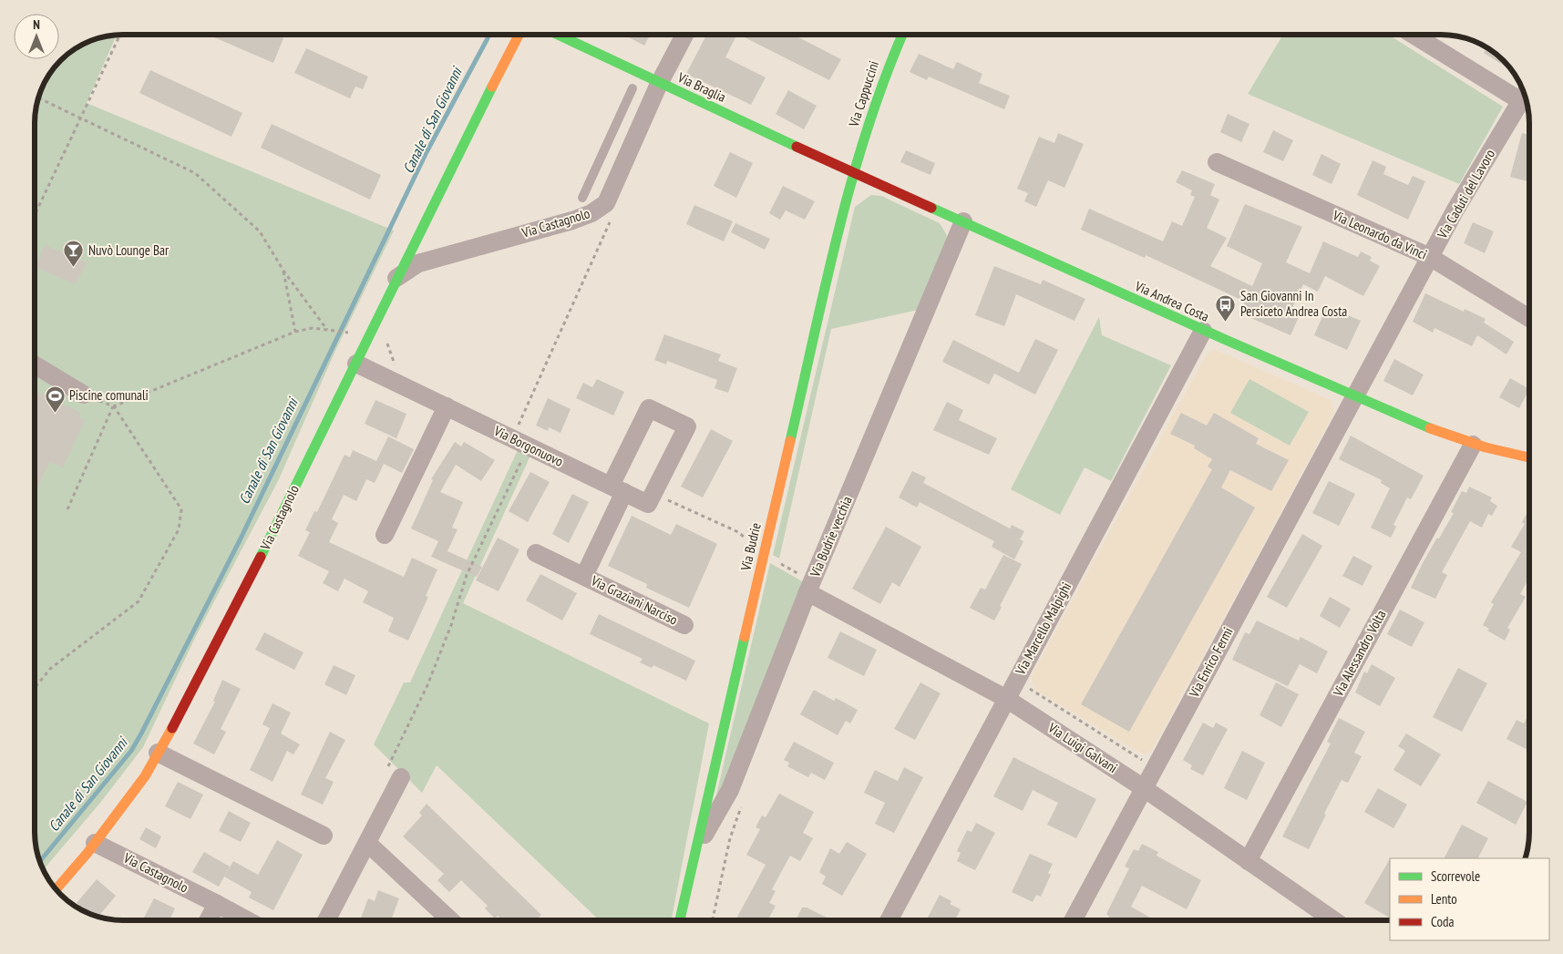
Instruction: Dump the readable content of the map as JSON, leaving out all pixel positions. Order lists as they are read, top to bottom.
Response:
{
  "streets": {
    "street": [
      "Via Braglia",
      "Via Cappuccini",
      "Via Caduti del Lavoro",
      "Via Castagnolo",
      "Via Leonardo da Vinci",
      "Via Andrea Costa",
      "Via Borgonuovo",
      "Via Budrie vecchia",
      "Via Budrie",
      "Via Graziani Narciso",
      "Via Marcello Malpighi",
      "Via Alessandro Volta",
      "Via Enrico Fermi",
      "Via Luigi Galvani"
    ]
  },
  "crossings": [
    ["Via Braglia", "Via Cappuccini"],
    ["Via Braglia", "Via Castagnolo"],
    ["Via Braglia", "Via Andrea Costa"],
    ["Via Braglia", "Via Budrie"],
    ["Via Cappuccini", "Via Andrea Costa"],
    ["Via Cappuccini", "Via Budrie"],
    ["Via Caduti del Lavoro", "Via Leonardo da Vinci"],
    ["Via Caduti del Lavoro", "Via Andrea Costa"],
    ["Via Caduti del Lavoro", "Via Enrico Fermi"],
    ["Via Castagnolo", "Via Borgonuovo"],
    ["Via Andrea Costa", "Via Budrie vecchia"],
    ["Via Andrea Costa", "Via Budrie"],
    ["Via Andrea Costa", "Via Marcello Malpighi"],
    ["Via Andrea Costa", "Via Alessandro Volta"],
    ["Via Andrea Costa", "Via Enrico Fermi"],
    ["Via Borgonuovo", "Via Graziani Narciso"],
    ["Via Budrie vecchia", "Via Budrie"],
    ["Via Budrie vecchia", "Via Luigi Galvani"],
    ["Via Marcello Malpighi", "Via Luigi Galvani"],
    ["Via Alessandro Volta", "Via Luigi Galvani"],
    ["Via Enrico Fermi", "Via Luigi Galvani"]
  ],
  "water": ["Canale di San Giovanni"],
  "places": {
    "bar": ["Nuvò Lounge Bar"],
    "bus stop": ["San Giovanni In Persiceto Andrea Costa"],
    "sports": ["Piscine comunali"]
  },
  "legend": ["Scorrevole", "Lento", "Coda"],
  "north": "top"
}
